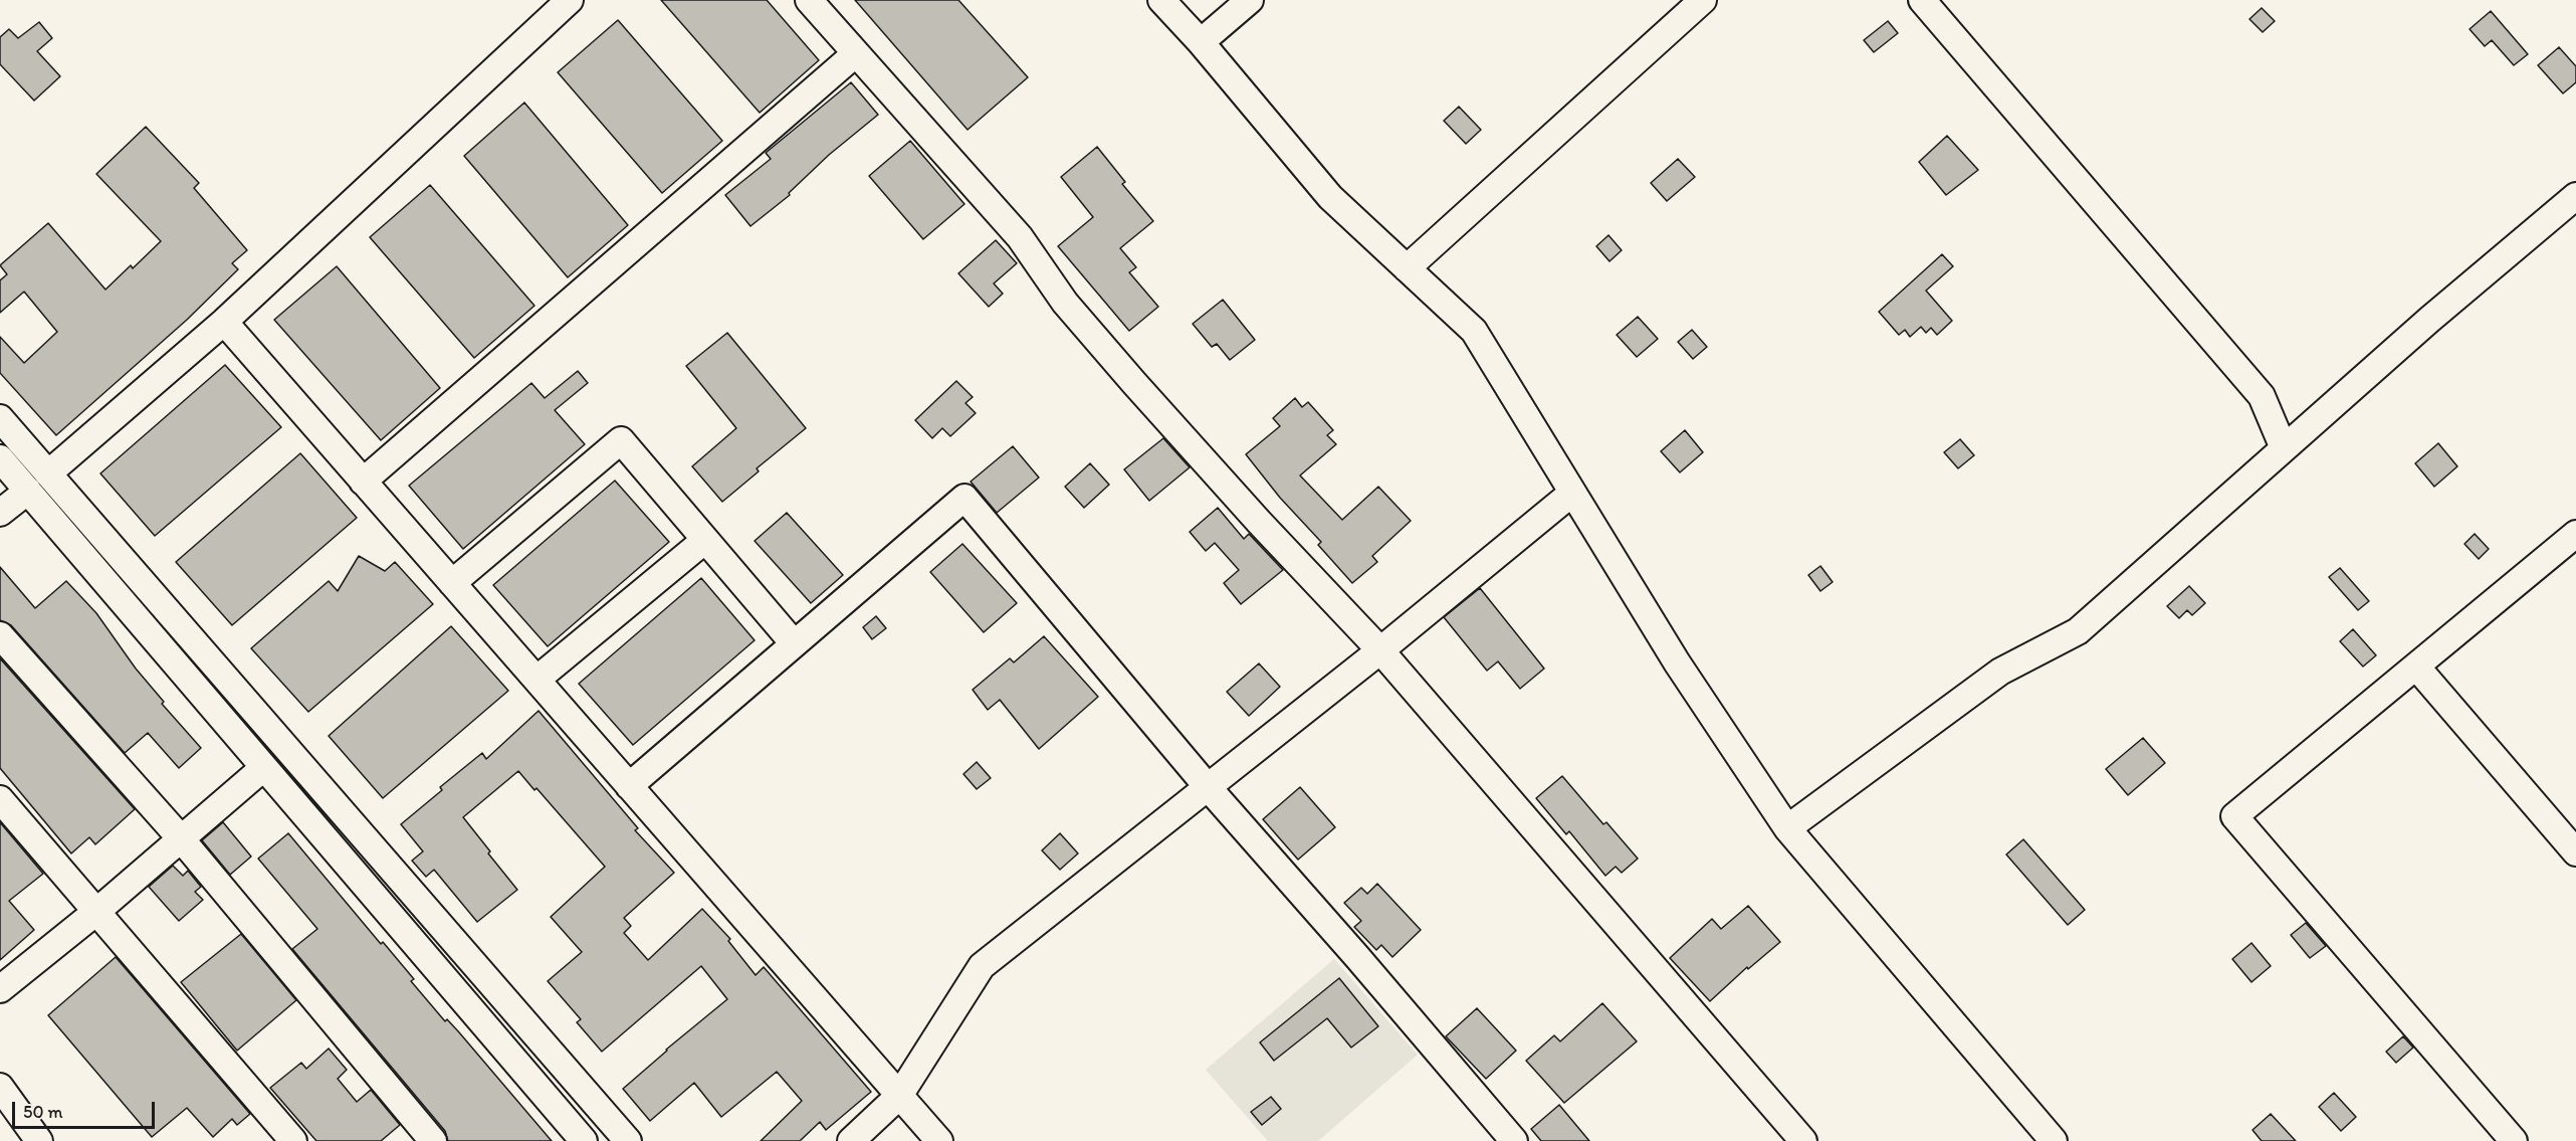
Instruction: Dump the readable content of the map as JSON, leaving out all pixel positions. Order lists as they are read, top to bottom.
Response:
{
  "scale_bar": "50 m"
}
